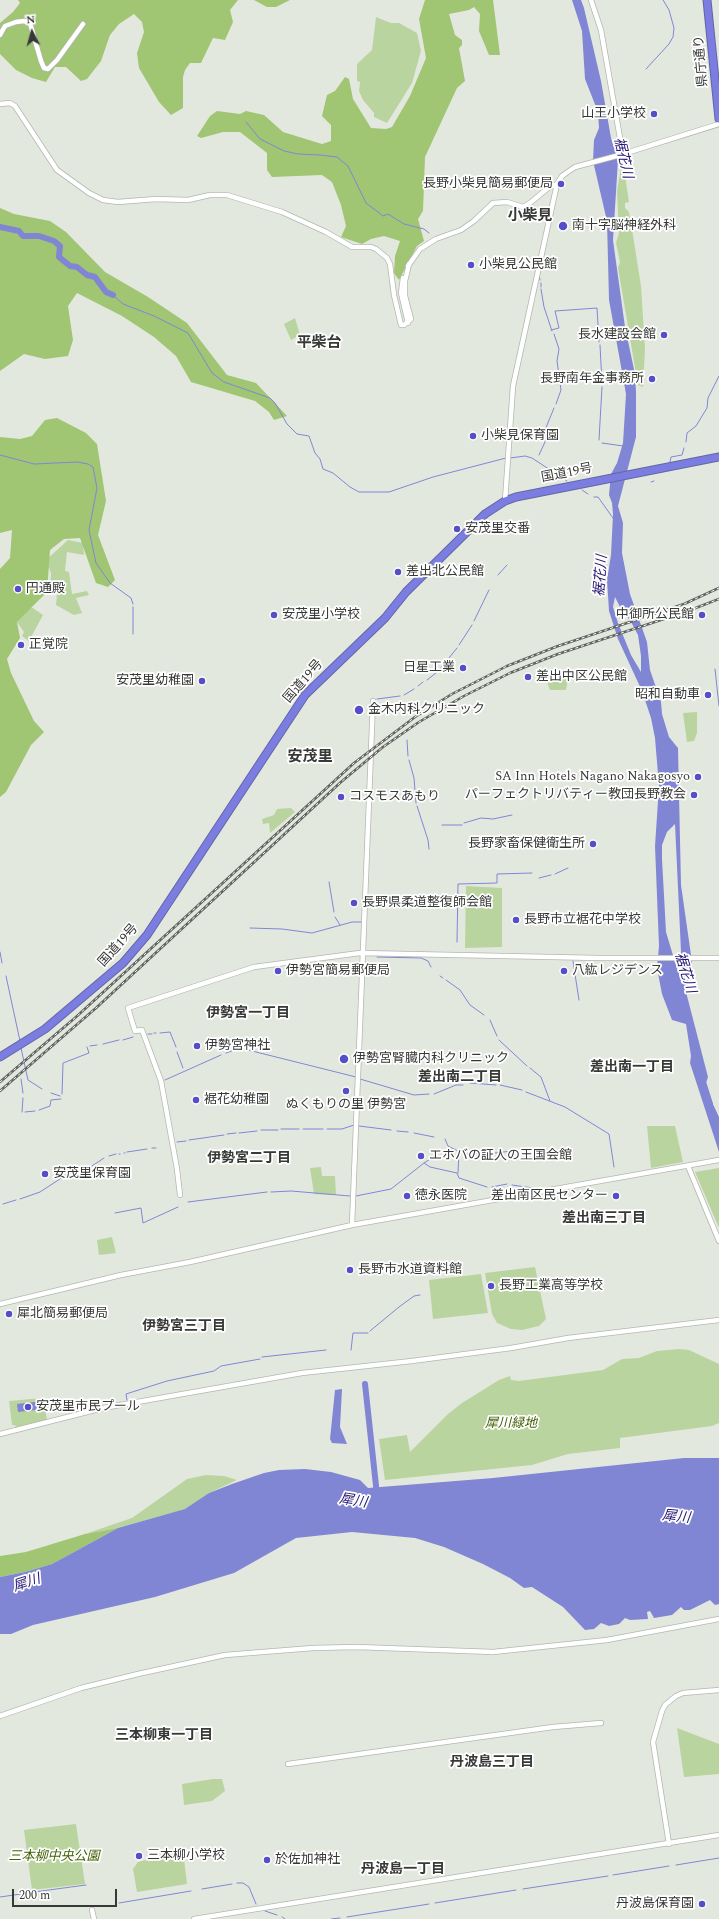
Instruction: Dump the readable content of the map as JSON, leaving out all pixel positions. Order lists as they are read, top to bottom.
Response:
{
  "streets": {
    "highway": ["県庁通り", "国道19号"]
  },
  "districts": [
    "小柴見",
    "平柴台",
    "安茂里",
    "伊勢宮一丁目",
    "差出南一丁目",
    "差出南二丁目",
    "伊勢宮二丁目",
    "差出南三丁目",
    "伊勢宮三丁目",
    "三本柳東一丁目",
    "丹波島三丁目",
    "丹波島一丁目"
  ],
  "water": ["裾花川", "犀川"],
  "parks": ["犀川緑地", "三本柳中央公園"],
  "places": [
    "山王小学校",
    "長野小柴見簡易郵便局",
    "南十字脳神経外科",
    "小柴見公民館",
    "長水建設会館",
    "長野南年金事務所",
    "小柴見保育園",
    "安茂里交番",
    "差出北公民館",
    "円通殿",
    "安茂里小学校",
    "中御所公民館",
    "正覚院",
    "日星工業",
    "差出中区公民館",
    "安茂里幼稚園",
    "昭和自動車",
    "金木内科クリニック",
    "SA Inn Hotels Nagano Nakagosyo",
    "パーフェクトリバティー教団長野教会",
    "コスモスあもり",
    "長野家畜保健衛生所",
    "長野県柔道整復師会館",
    "長野市立裾花中学校",
    "伊勢宮簡易郵便局",
    "八紘レジデンス",
    "伊勢宮神社",
    "伊勢宮腎臓内科クリニック",
    "ぬくもりの里 伊勢宮",
    "裾花幼稚園",
    "エホバの証人の王国会館",
    "安茂里保育園",
    "徳永医院",
    "差出南区民センター",
    "長野市水道資料館",
    "長野工業高等学校",
    "犀北簡易郵便局",
    "安茂里市民プール",
    "三本柳小学校",
    "於佐加神社",
    "丹波島保育園"
  ],
  "scale_bar": "200 m",
  "north": "top"
}
